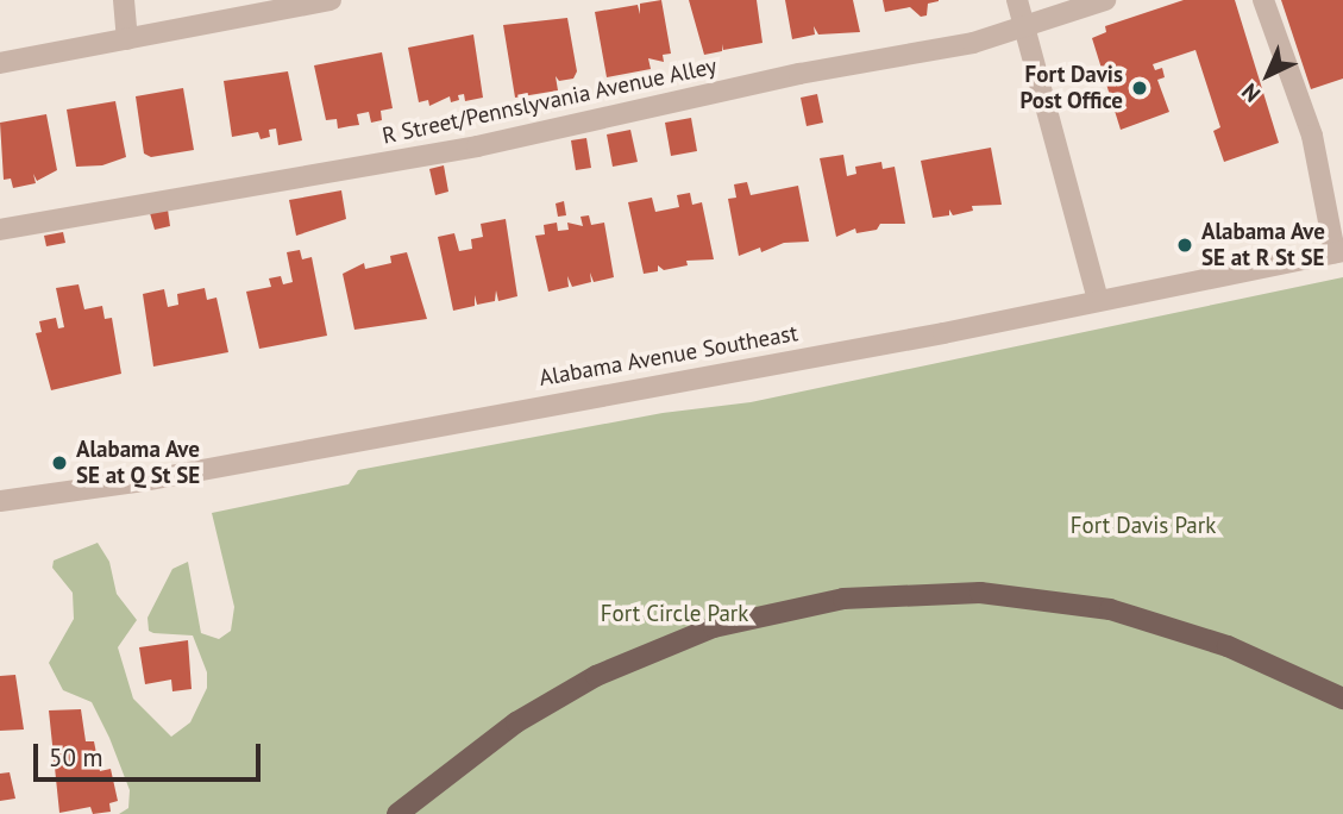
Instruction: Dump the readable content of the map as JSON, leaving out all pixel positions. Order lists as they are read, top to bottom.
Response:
{
  "streets": {
    "street": ["R Street/Pennslyvania Avenue Alley", "Alabama Avenue Southeast"]
  },
  "parks": ["Fort Davis Park", "Fort Circle Park"],
  "places": ["Fort Davis Post Office", "Alabama Ave SE at R St SE", "Alabama Ave SE at Q St SE"],
  "scale_bar": "50 m",
  "north": "bottom left"
}
